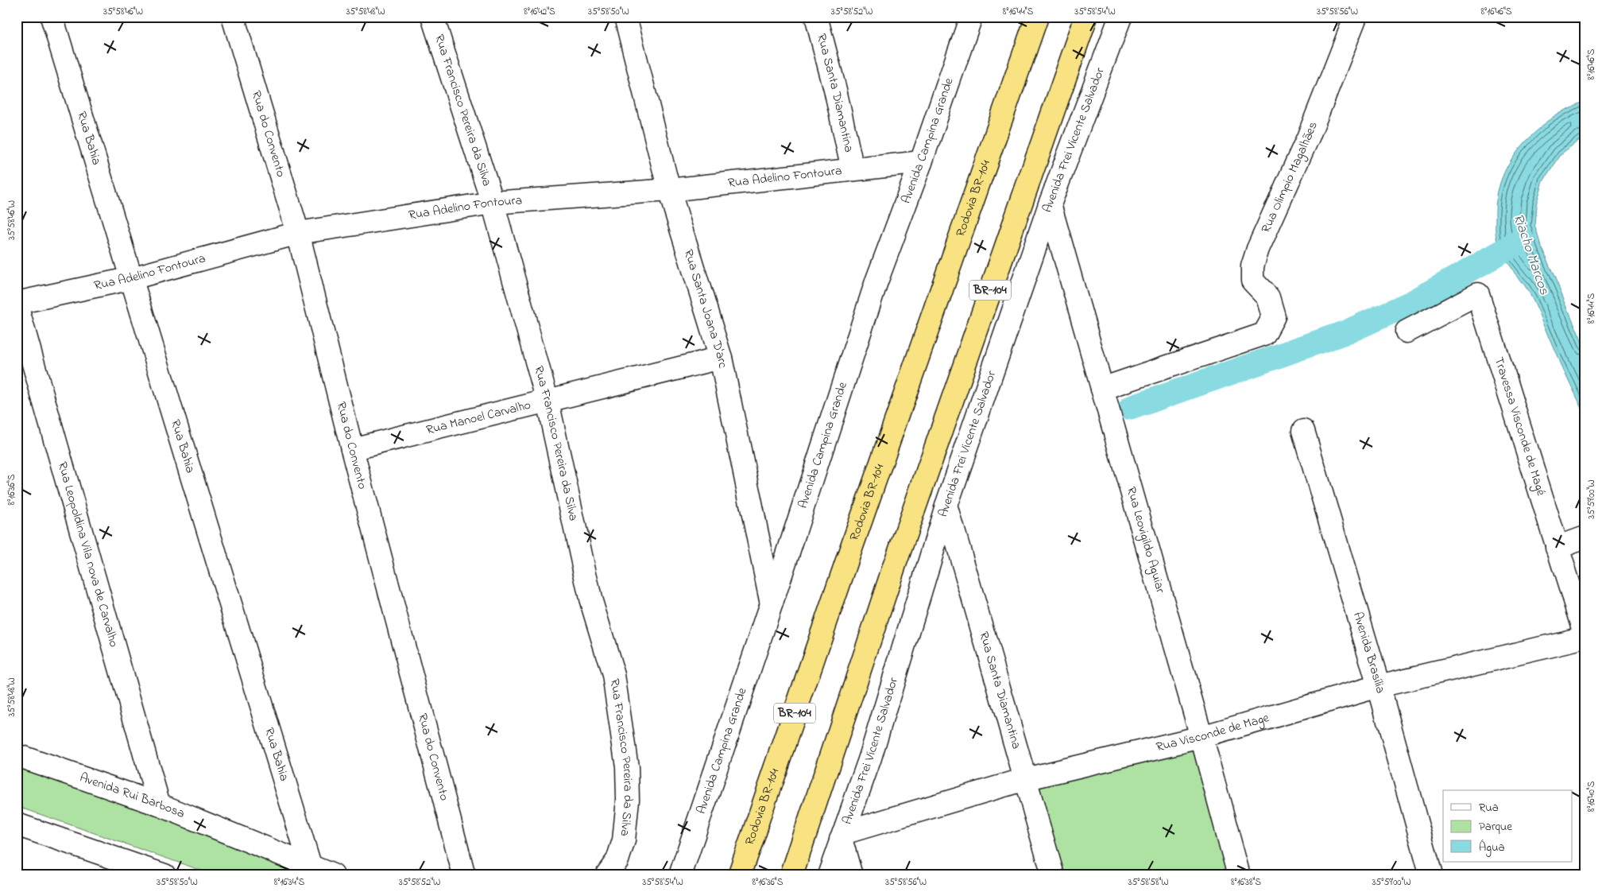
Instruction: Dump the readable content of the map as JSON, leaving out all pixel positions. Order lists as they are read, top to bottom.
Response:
{
  "streets": {
    "highway": ["Rodovia BR-104", "BR-104"],
    "street": [
      "Rua Santa Diamantina",
      "Rua Francisco Pereira da Silva",
      "Rua do Convento",
      "Rua Bahia",
      "Avenida Frei Vicente Salvador",
      "Avenida Campina Grande",
      "Rua Adelino Fontoura",
      "Rua Olimpio Magalhães",
      "Rua Santa Joana D'arc",
      "Rua Manoel Carvalho",
      "Travessa Visconde de Magé",
      "Rua Leovigildo Aguiar",
      "Rua Leopoldina Vila nova de Carvalho",
      "Avenida Brasília",
      "Rua Visconde de Mage",
      "Avenida Rui Barbosa"
    ]
  },
  "crossings": [
    ["Rua Santa Diamantina", "Avenida Frei Vicente Salvador"],
    ["Rua Santa Diamantina", "Rua Adelino Fontoura"],
    ["Rua Santa Diamantina", "Rua Visconde de Mage"],
    ["Rua Francisco Pereira da Silva", "Rua Adelino Fontoura"],
    ["Rua Francisco Pereira da Silva", "Rua Manoel Carvalho"],
    ["Rua do Convento", "Rua Adelino Fontoura"],
    ["Rua do Convento", "Rua Manoel Carvalho"],
    ["Rua Bahia", "Rua Adelino Fontoura"],
    ["Rua Bahia", "Avenida Rui Barbosa"],
    ["Avenida Frei Vicente Salvador", "Rua Leovigildo Aguiar"],
    ["Avenida Frei Vicente Salvador", "Rua Visconde de Mage"],
    ["Avenida Campina Grande", "Rua Adelino Fontoura"],
    ["Avenida Campina Grande", "Rua Santa Joana D'arc"],
    ["Rua Adelino Fontoura", "Rua Santa Joana D'arc"],
    ["Rua Adelino Fontoura", "Rua Leopoldina Vila nova de Carvalho"],
    ["Rua Olimpio Magalhães", "Rua Leovigildo Aguiar"],
    ["Rua Santa Joana D'arc", "Rua Manoel Carvalho"],
    ["Travessa Visconde de Magé", "Rua Visconde de Mage"],
    ["Rua Leovigildo Aguiar", "Rua Visconde de Mage"],
    ["Rua Leopoldina Vila nova de Carvalho", "Avenida Rui Barbosa"],
    ["Avenida Brasília", "Rua Visconde de Mage"]
  ],
  "water": ["Riacho Marcos"],
  "legend": ["Rua", "Parque", "Água"],
  "coordinates": [
    "35°58'46\"W",
    "35°58'48\"W",
    "8°16'42\"S",
    "35°58'50\"W",
    "35°58'52\"W",
    "8°16'44\"S",
    "35°58'54\"W",
    "35°58'56\"W",
    "8°16'46\"S",
    "8°16'36\"S",
    "35°59'00\"W",
    "8°16'40\"S",
    "8°16'34\"S",
    "35°58'58\"W",
    "8°16'38\"S"
  ]
}
